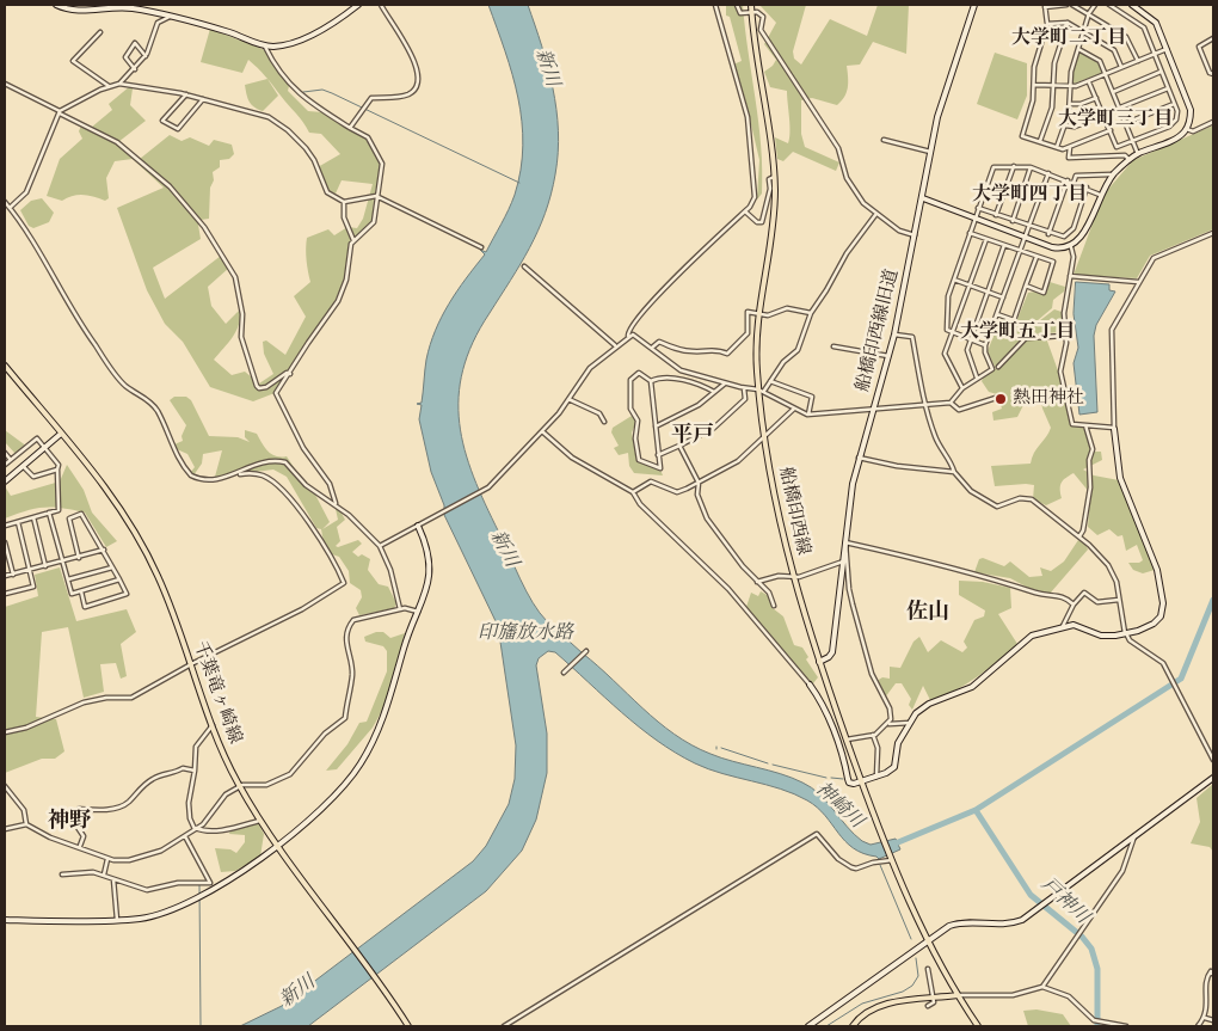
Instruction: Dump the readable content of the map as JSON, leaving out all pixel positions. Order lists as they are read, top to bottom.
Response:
{
  "streets": {
    "main road": ["船橋印西線", "千葉竜ヶ崎線"],
    "street": ["船橋印西線旧道"]
  },
  "crossings": [
    ["船橋印西線旧道", "船橋印西線"]
  ],
  "districts": [
    "大学町二丁目",
    "大学町三丁目",
    "大学町四丁目",
    "大学町五丁目",
    "平戸",
    "佐山",
    "神野"
  ],
  "water": [
    "新川",
    "印旛放水路",
    "神崎川",
    "戸神川"
  ],
  "places": ["熱田神社"]
}
